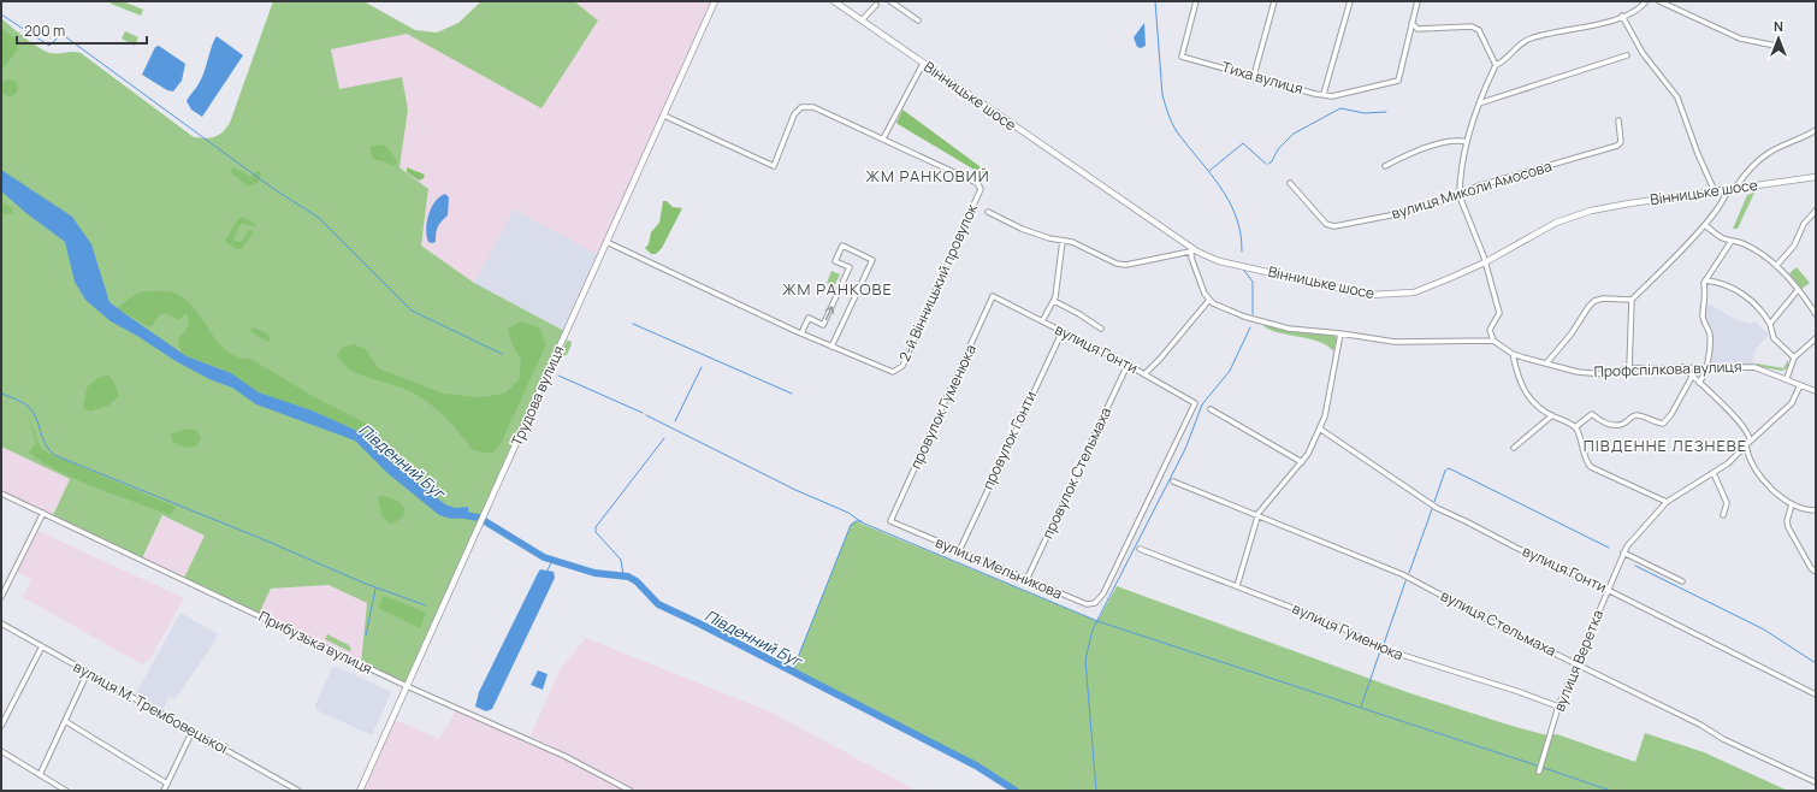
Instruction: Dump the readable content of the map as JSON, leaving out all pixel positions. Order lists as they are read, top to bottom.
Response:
{
  "streets": {
    "main road": ["Вінницьке шосе", "Трудова вулиця"],
    "street": [
      "Тиха вулиця",
      "вулиця Миколи Амосова",
      "2-й Вінницький провулок",
      "вулиця Гонти",
      "Профспілкова вулиця",
      "провулок Гуменюка",
      "провулок Гонти",
      "провулок Стельмаха",
      "вулиця Мельникова",
      "вулиця Стельмаха",
      "вулиця Гуменюка",
      "Прибузька вулиця",
      "вулиця Веретка",
      "вулиця М. Трембовецької"
    ]
  },
  "crossings": [
    ["2-й Вінницький провулок", "Трудова вулиця"],
    ["вулиця Гонти", "провулок Гуменюка"],
    ["вулиця Гонти", "провулок Гонти"],
    ["вулиця Гонти", "провулок Стельмаха"],
    ["вулиця Гонти", "вулиця Мельникова"],
    ["вулиця Гонти", "вулиця Веретка"],
    ["Профспілкова вулиця", "вулиця Веретка"],
    ["Трудова вулиця", "Прибузька вулиця"],
    ["провулок Гуменюка", "вулиця Мельникова"],
    ["провулок Гонти", "вулиця Мельникова"],
    ["провулок Стельмаха", "вулиця Мельникова"],
    ["вулиця Стельмаха", "вулиця Веретка"],
    ["вулиця Гуменюка", "вулиця Веретка"]
  ],
  "districts": ["ЖМ РАНКОВИЙ", "ЖМ РАНКОВЕ", "ПІВДЕННЕ ЛЕЗНЕВЕ"],
  "water": ["Південний Буг"],
  "scale_bar": "200 m",
  "north": "top"
}
